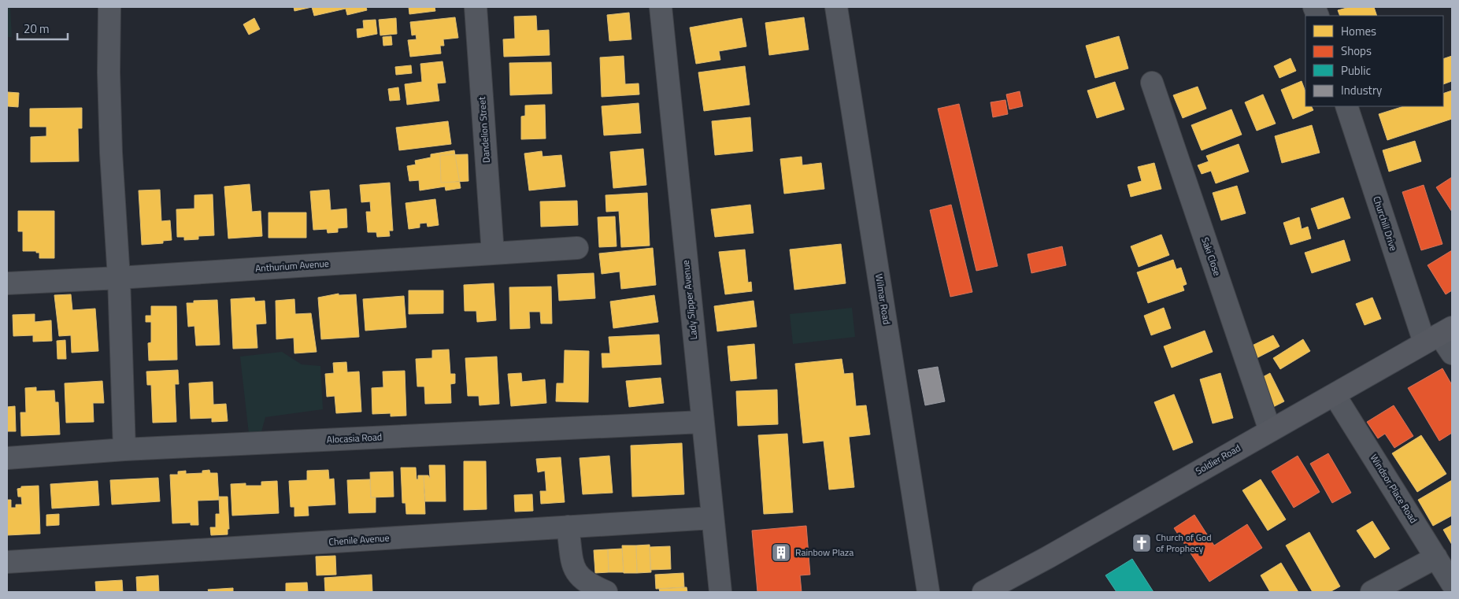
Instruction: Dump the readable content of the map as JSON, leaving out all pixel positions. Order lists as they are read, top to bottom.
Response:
{
  "streets": {
    "main road": ["Soldier Road"],
    "street": [
      "Dandelion Street",
      "Churchill Drive",
      "Saki Close",
      "Anthurium Avenue",
      "Wilmar Road",
      "Lady Slipper Avenue",
      "Alocasia Road",
      "Windsor Place Road",
      "Chenile Avenue"
    ]
  },
  "crossings": [
    ["Dandelion Street", "Anthurium Avenue"],
    ["Churchill Drive", "Soldier Road"],
    ["Saki Close", "Soldier Road"],
    ["Lady Slipper Avenue", "Alocasia Road"],
    ["Lady Slipper Avenue", "Chenile Avenue"],
    ["Soldier Road", "Windsor Place Road"]
  ],
  "places": {
    "church": ["Church of God of Prophecy"],
    "building": ["Rainbow Plaza"]
  },
  "legend": [
    "Homes",
    "Shops",
    "Public",
    "Industry"
  ],
  "scale_bar": "20 m"
}
